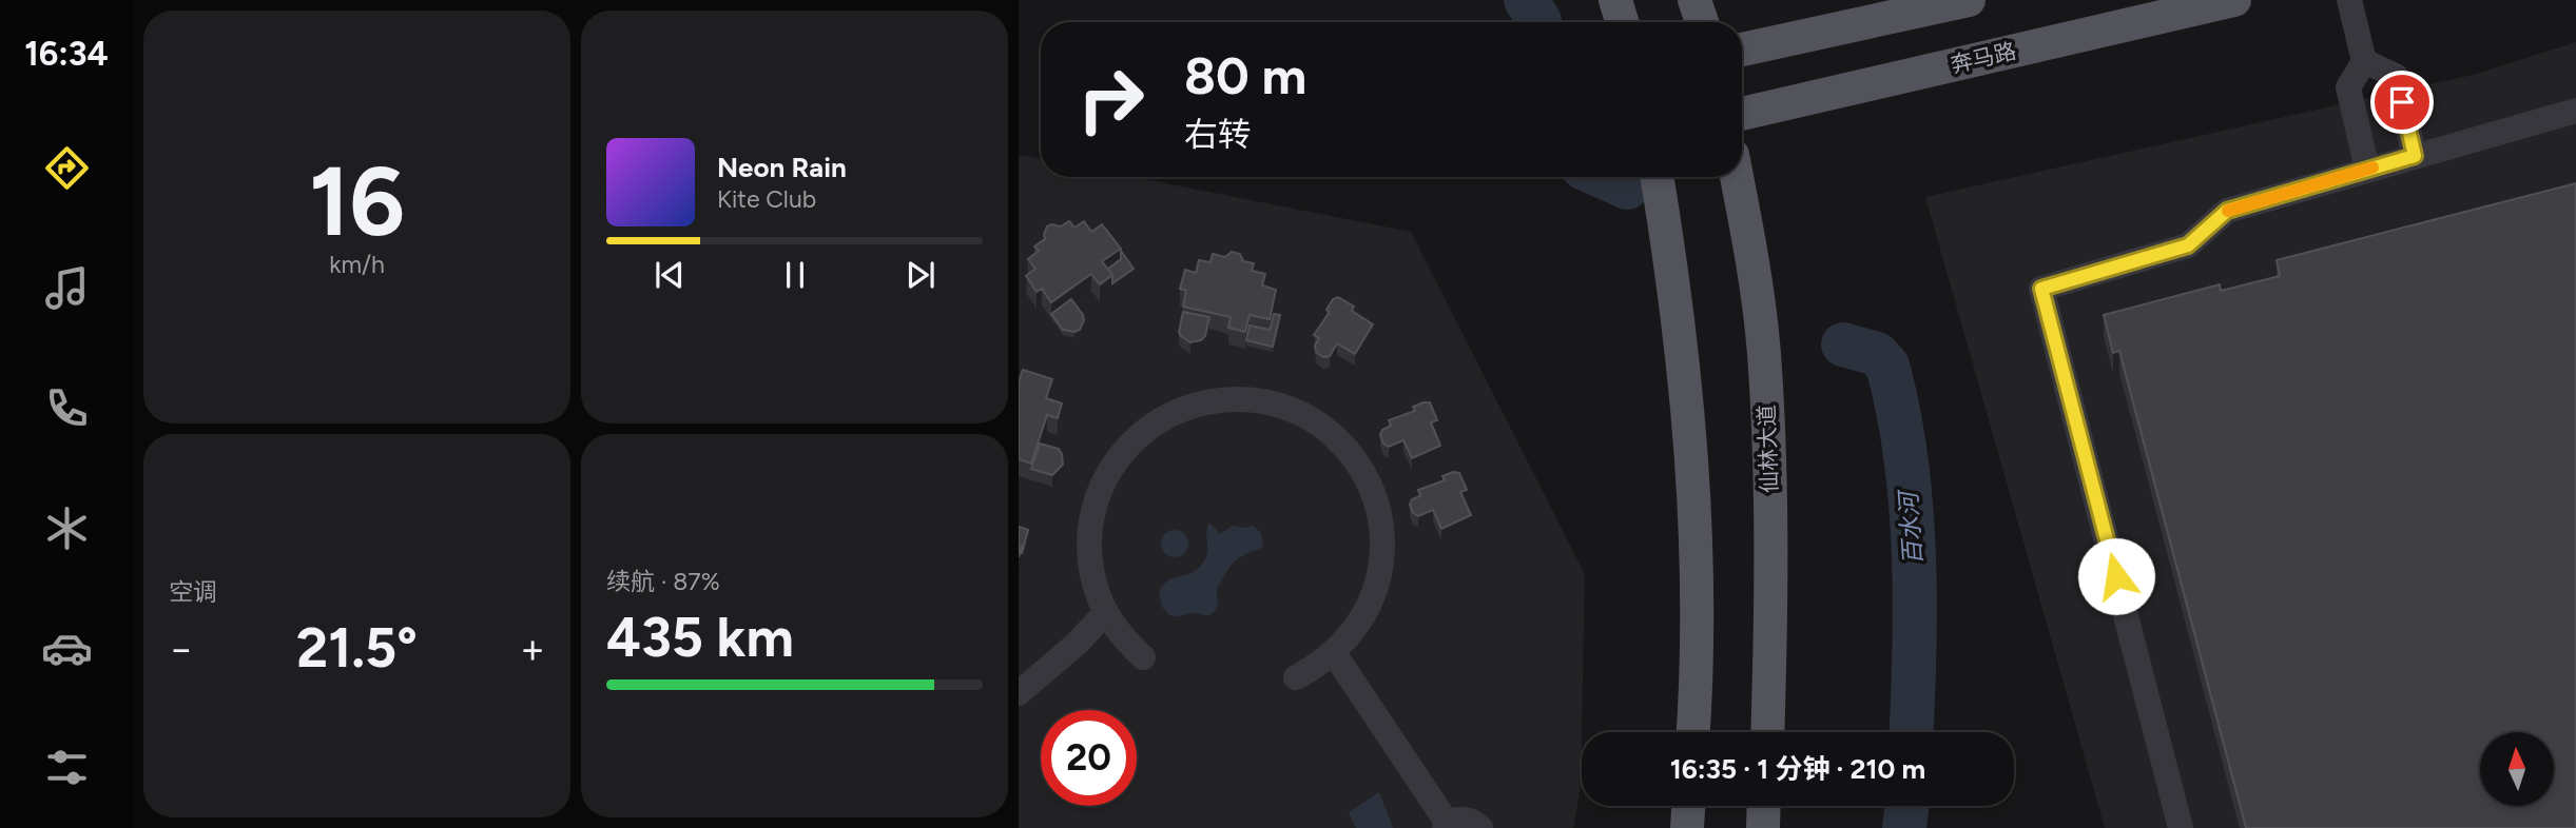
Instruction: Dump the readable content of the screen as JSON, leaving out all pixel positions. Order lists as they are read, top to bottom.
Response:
{
  "streets": {
    "main road": ["奔马路", "仙林大道"]
  },
  "water": ["百水河"],
  "north": "top",
  "page": {
    "tabs": "16:34",
    "tile": [
      ["16", "km/h"],
      "空调",
      ["续航 · 87%", "435 km"]
    ],
    "turn": ["80 m", "右转"],
    "song": ["Neon Rain", "Kite Club"],
    "heat": ["−", "21.5°", "+"],
    "limit": "20",
    "trip": "16:35 · 1 分钟 · 210 m"
  }
}
